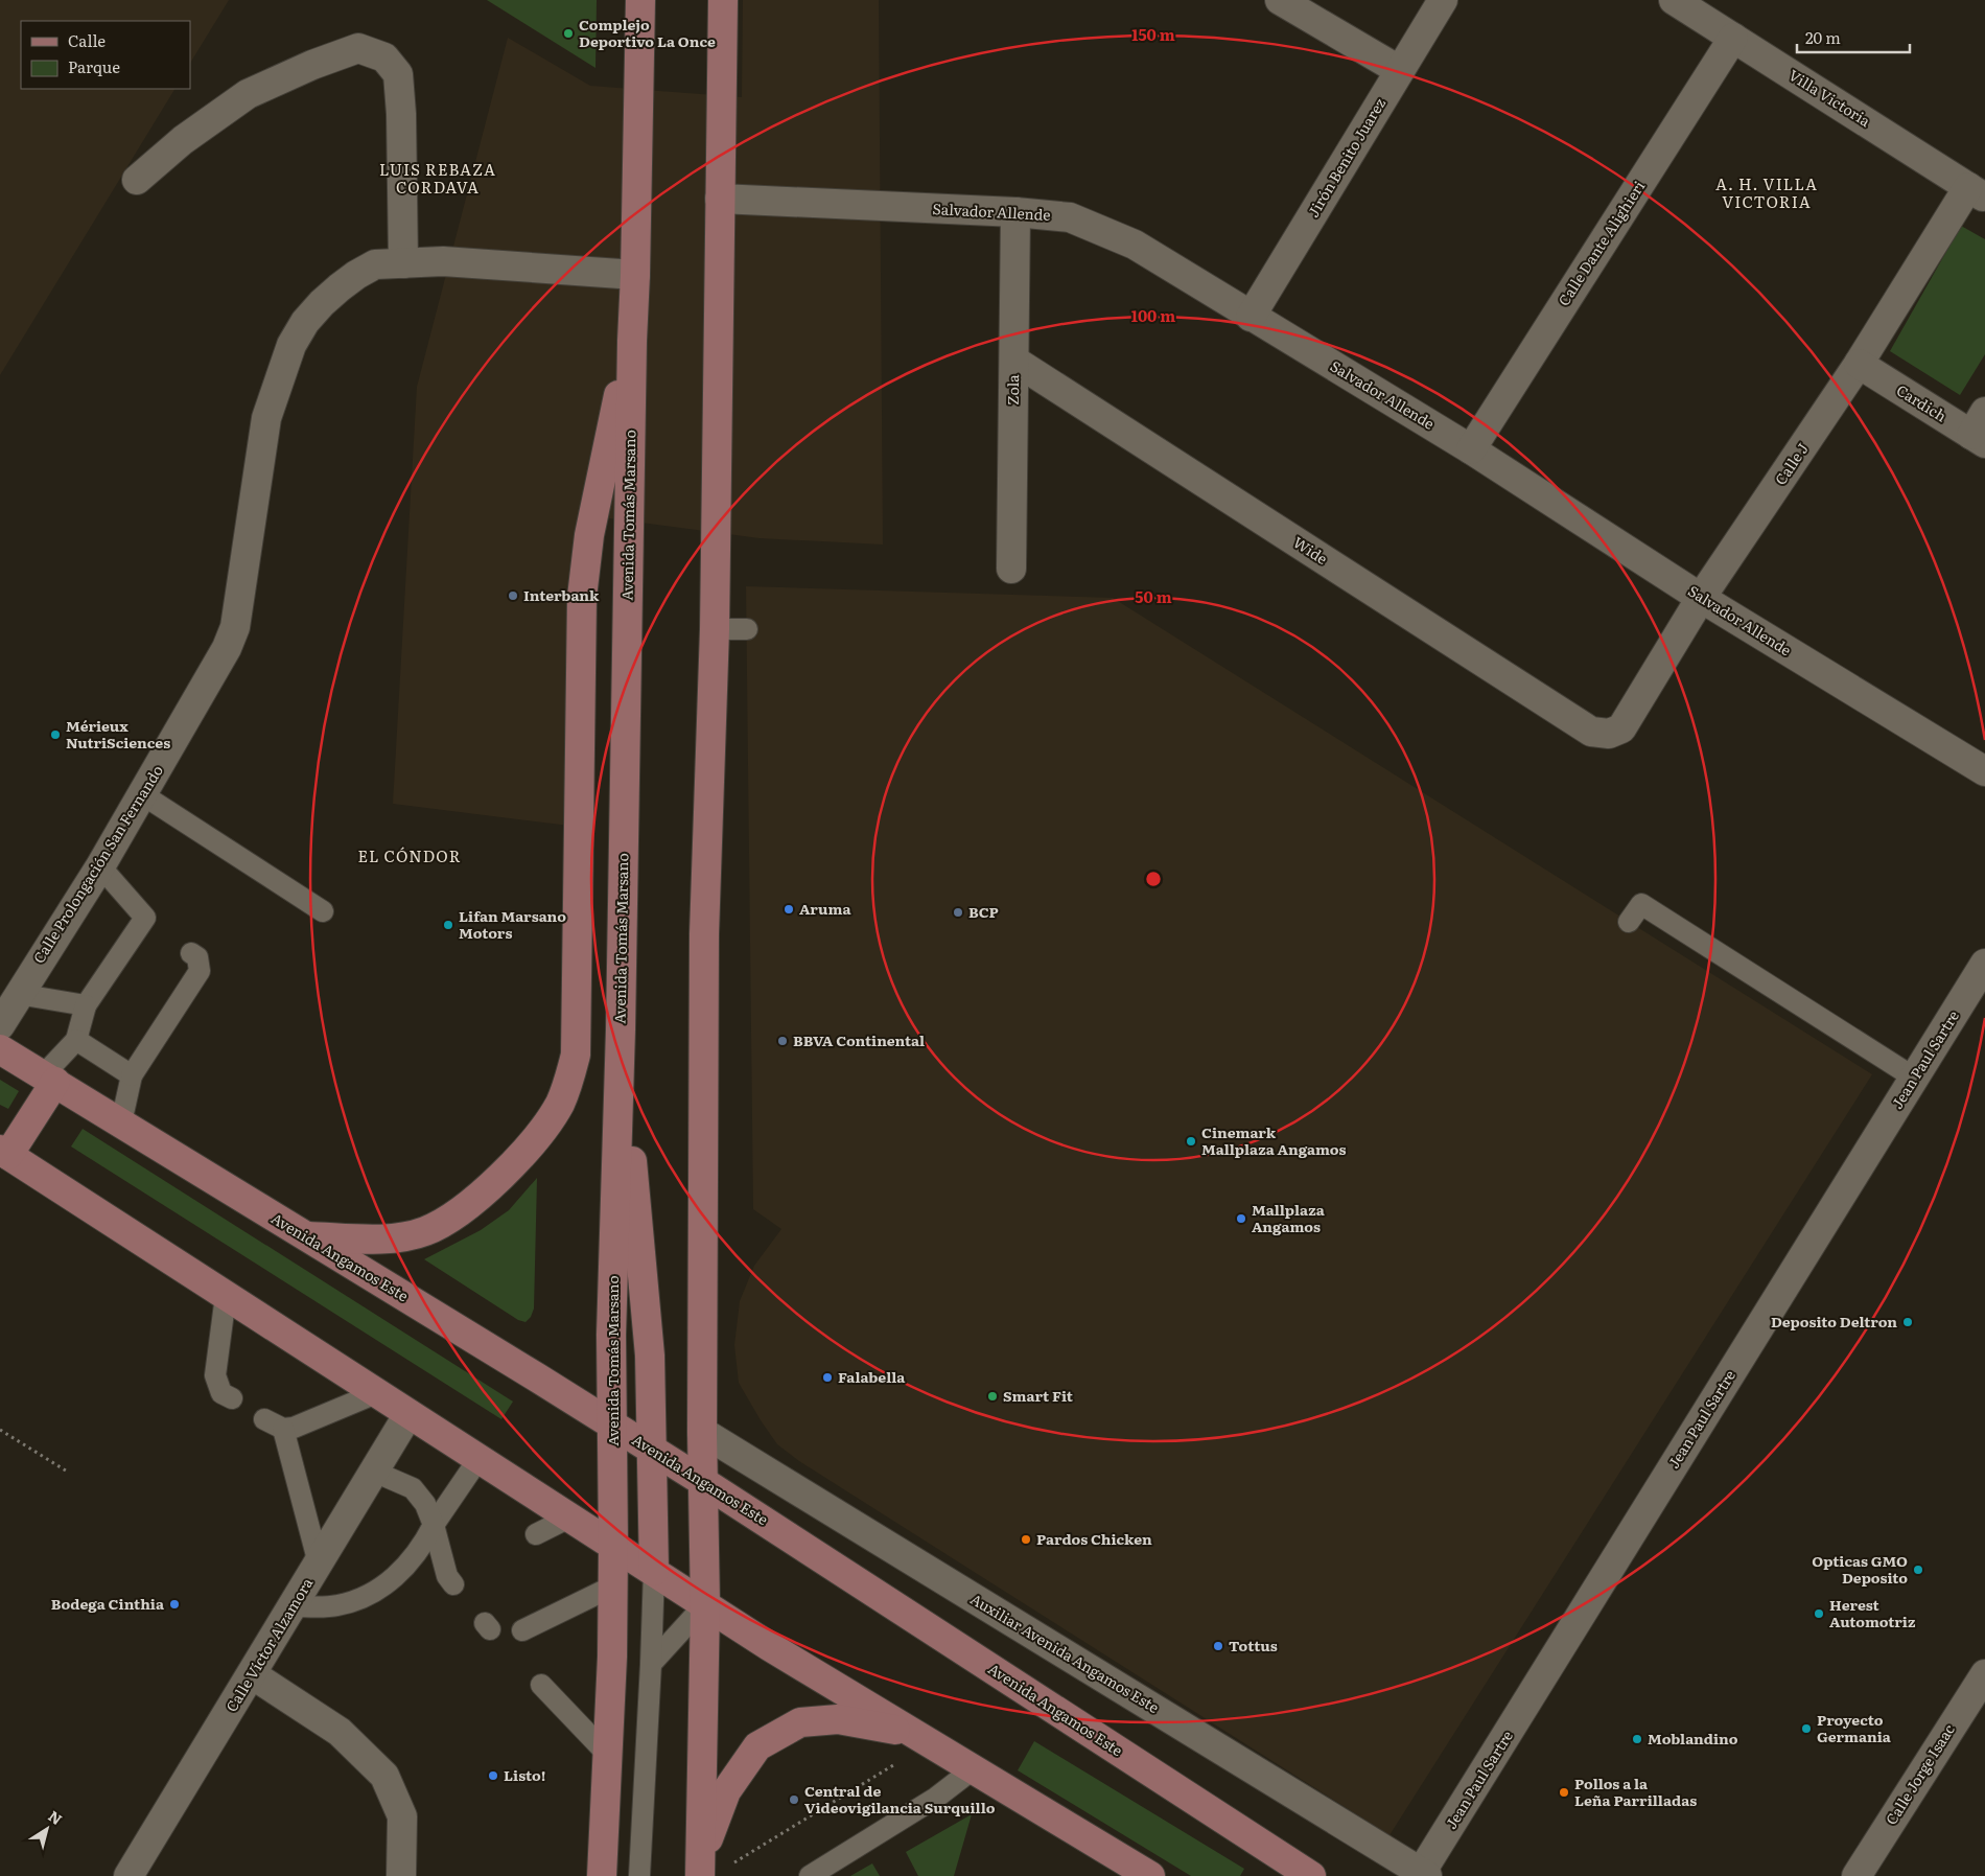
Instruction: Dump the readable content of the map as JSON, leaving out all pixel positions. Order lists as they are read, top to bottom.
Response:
{
  "streets": {
    "main road": ["Avenida Tomás Marsano", "Avenida Angamos Este"],
    "street": [
      "Villa Victoria",
      "Jirón Benito Juarez",
      "Salvador Allende",
      "Calle Dante Alighieri",
      "Zola",
      "Cardich",
      "Calle J",
      "Wide",
      "Calle Prolongación San Fernando",
      "Jean Paul Sartre",
      "Calle Víctor Alzamora",
      "Auxiliar Avenida Angamos Este",
      "Calle Jorge Isaac"
    ]
  },
  "crossings": [
    ["Villa Victoria", "Calle Dante Alighieri"],
    ["Villa Victoria", "Calle J"],
    ["Jirón Benito Juarez", "Salvador Allende"],
    ["Salvador Allende", "Calle Dante Alighieri"],
    ["Salvador Allende", "Zola"],
    ["Salvador Allende", "Calle J"],
    ["Zola", "Wide"],
    ["Cardich", "Calle J"],
    ["Calle J", "Wide"],
    ["Avenida Tomás Marsano", "Calle Prolongación San Fernando"],
    ["Avenida Tomás Marsano", "Avenida Angamos Este"],
    ["Jean Paul Sartre", "Auxiliar Avenida Angamos Este"]
  ],
  "districts": ["LUIS REBAZA CORDAVA", "A. H. VILLA VICTORIA", "EL CÓNDOR"],
  "places": [
    "Complejo Deportivo La Once",
    "Interbank",
    "Mérieux NutriSciences",
    "Aruma",
    "BCP",
    "Lifan Marsano Motors",
    "BBVA Continental",
    "Cinemark Mallplaza Angamos",
    "Mallplaza Angamos",
    "Deposito Deltron",
    "Falabella",
    "Smart Fit",
    "Pardos Chicken",
    "Opticas GMO Deposito",
    "Bodega Cinthia",
    "Herest Automotriz",
    "Tottus",
    "Proyecto Germania",
    "Moblandino",
    "Listo!",
    "Pollos a la Leña Parrilladas",
    "Central de Videovigilancia Surquillo"
  ],
  "legend": ["Calle", "Parque"],
  "scale_bar": "20 m",
  "north": "top right",
  "rings": ["150 m", "100 m", "50 m"]
}
